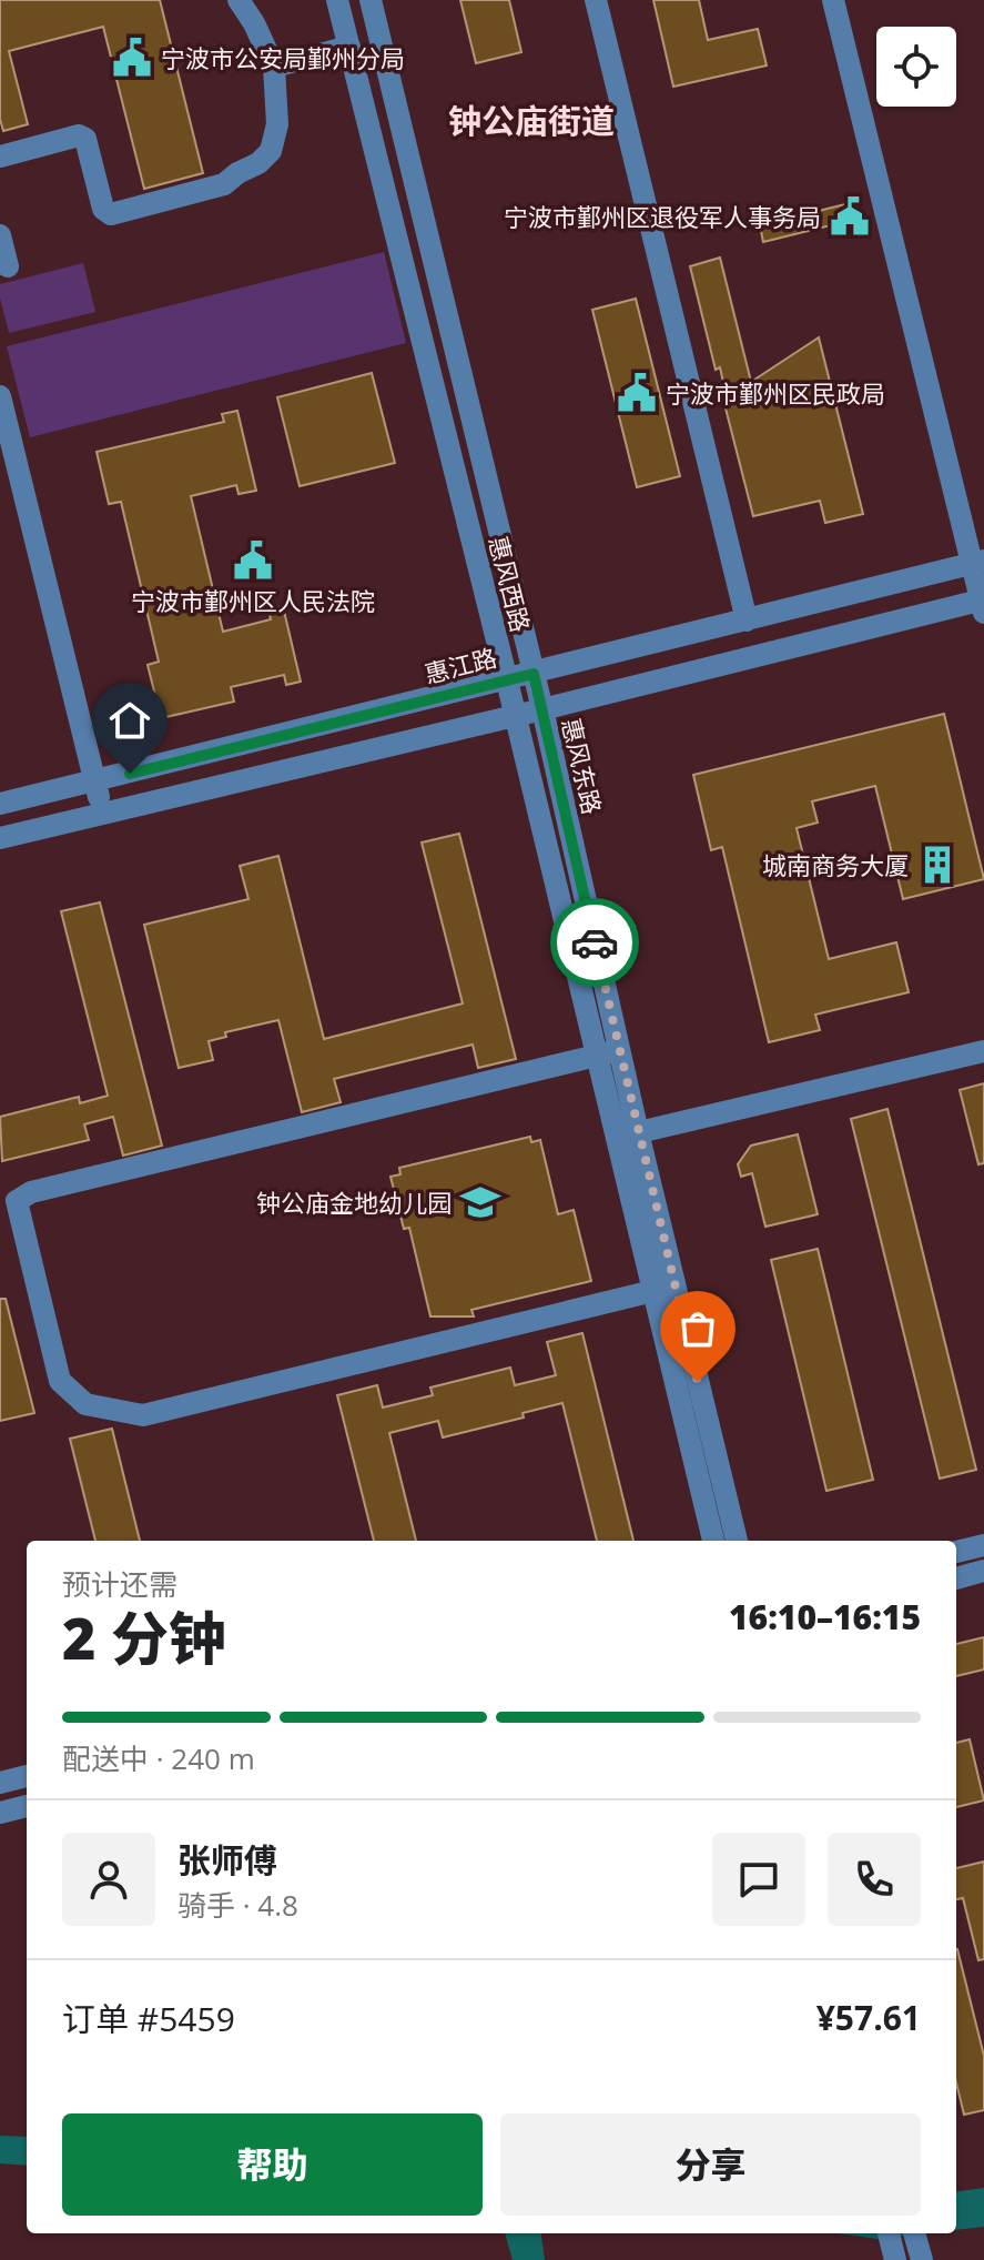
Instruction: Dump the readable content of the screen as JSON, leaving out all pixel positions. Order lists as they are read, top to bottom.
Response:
{
  "streets": {
    "street": ["惠风西路", "惠江路", "惠风东路"]
  },
  "crossings": [
    ["惠风西路", "惠江路"],
    ["惠风西路", "惠风东路"],
    ["惠江路", "惠风东路"]
  ],
  "districts": ["钟公庙街道"],
  "places": {
    "public building": [
      "宁波市公安局鄞州分局",
      "宁波市鄞州区退役军人事务局",
      "宁波市鄞州区民政局",
      "宁波市鄞州区人民法院"
    ],
    "building": ["城南商务大厦"],
    "school or university": ["钟公庙金地幼儿园"]
  },
  "page": {
    "heading": ["2 分钟", "预计还需", "16:10–16:15"],
    "panel": [
      "张师傅",
      "骑手 · 4.8",
      "订单 #5459",
      "¥57.61"
    ],
    "bar": "配送中 · 240 m",
    "buttons": ["帮助", "分享"]
  }
}
